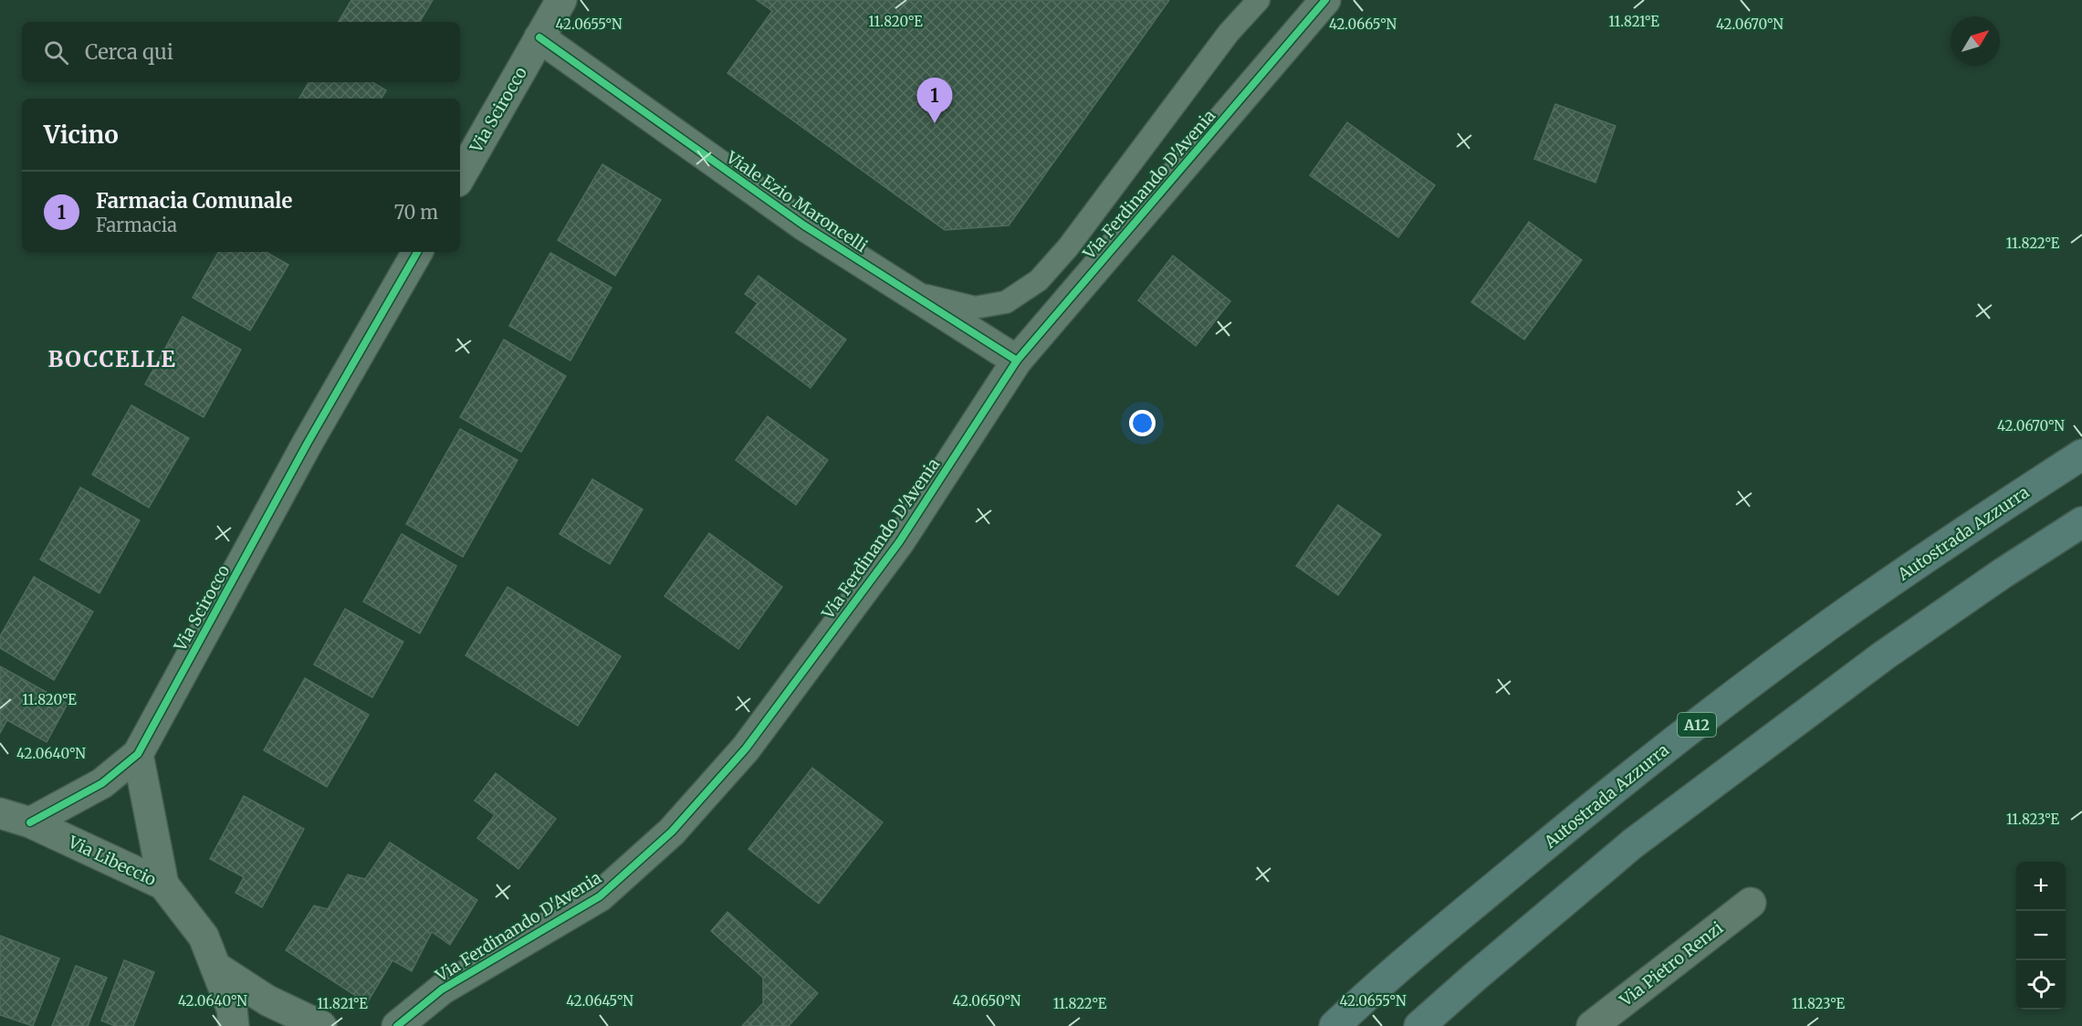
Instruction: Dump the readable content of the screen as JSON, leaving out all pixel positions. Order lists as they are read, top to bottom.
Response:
{
  "streets": {
    "highway": ["Autostrada Azzurra", "A12"],
    "street": [
      "Via Scirocco",
      "Via Ferdinando D'Avenia",
      "Viale Ezio Maroncelli",
      "Via Libeccio",
      "Via Pietro Renzi"
    ]
  },
  "crossings": [
    ["Via Scirocco", "Viale Ezio Maroncelli"],
    ["Via Scirocco", "Via Libeccio"],
    ["Via Ferdinando D'Avenia", "Viale Ezio Maroncelli"]
  ],
  "districts": ["BOCCELLE"],
  "north": "top right",
  "page": {
    "search": "Cerca qui",
    "pins": "1",
    "heading": "Vicino",
    "list": [
      {
        "mark": "1",
        "name": "Farmacia Comunale",
        "note": "Farmacia",
        "value": "70 m"
      }
    ],
    "map_buttons": ["+", "−"]
  },
  "coordinates": [
    "11.820°E",
    "11.821°E",
    "42.0670°N",
    "42.0655°N",
    "42.0665°N",
    "11.822°E",
    "42.0640°N",
    "11.823°E",
    "42.0645°N",
    "42.0650°N"
  ]
}
